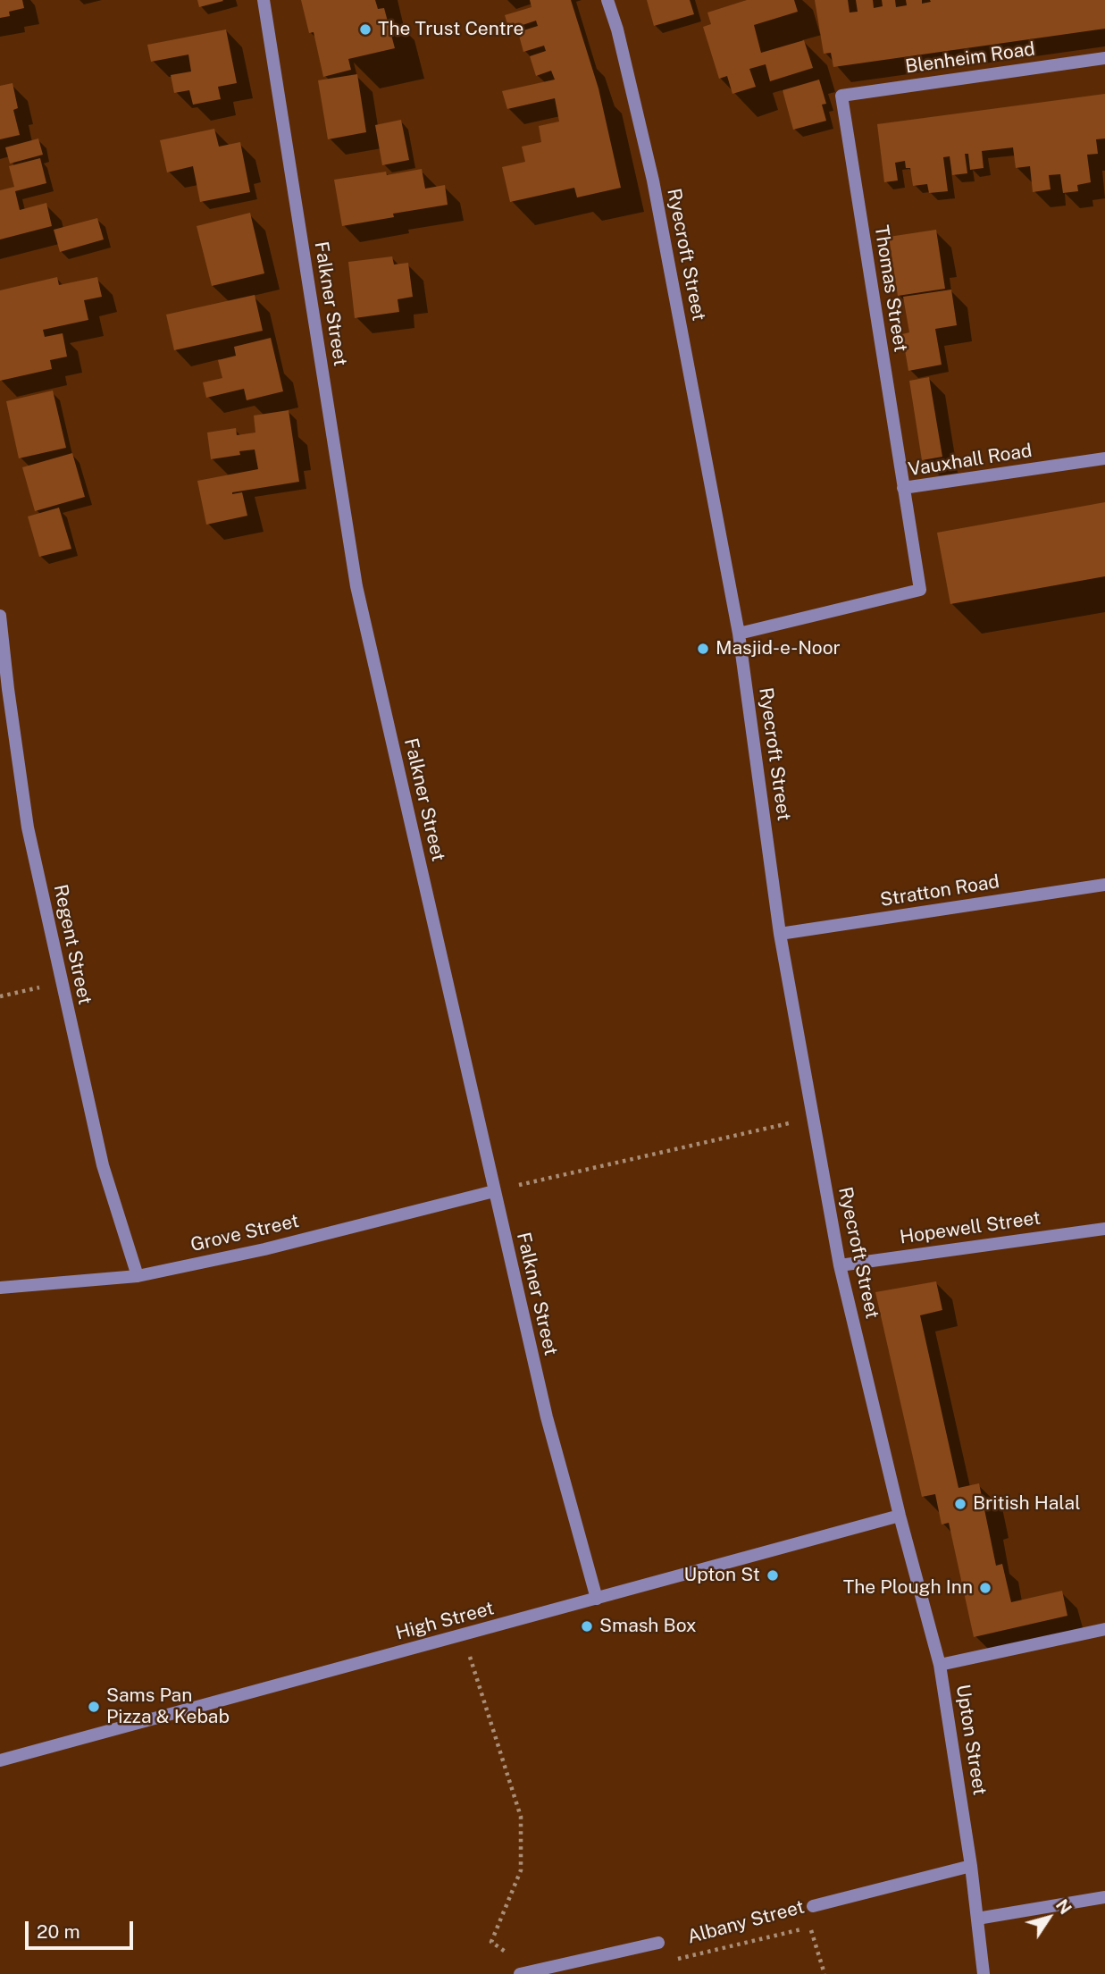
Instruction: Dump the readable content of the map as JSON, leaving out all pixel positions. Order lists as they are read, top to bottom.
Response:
{
  "streets": {
    "street": [
      "Blenheim Road",
      "Ryecroft Street",
      "Thomas Street",
      "Falkner Street",
      "Vauxhall Road",
      "Stratton Road",
      "Regent Street",
      "Hopewell Street",
      "Grove Street",
      "High Street",
      "Upton Street",
      "Albany Street"
    ]
  },
  "crossings": [
    ["Blenheim Road", "Thomas Street"],
    ["Ryecroft Street", "Vauxhall Road"],
    ["Ryecroft Street", "Stratton Road"],
    ["Ryecroft Street", "Hopewell Street"],
    ["Ryecroft Street", "High Street"],
    ["Ryecroft Street", "Upton Street"],
    ["Thomas Street", "Vauxhall Road"],
    ["Falkner Street", "Grove Street"],
    ["Falkner Street", "High Street"],
    ["Regent Street", "Grove Street"],
    ["High Street", "Upton Street"],
    ["Upton Street", "Albany Street"]
  ],
  "places": [
    "The Trust Centre",
    "Masjid-e-Noor",
    "British Halal",
    "Upton St",
    "The Plough Inn",
    "Smash Box",
    "Sams Pan Pizza & Kebab"
  ],
  "scale_bar": "20 m",
  "north": "top right"
}
